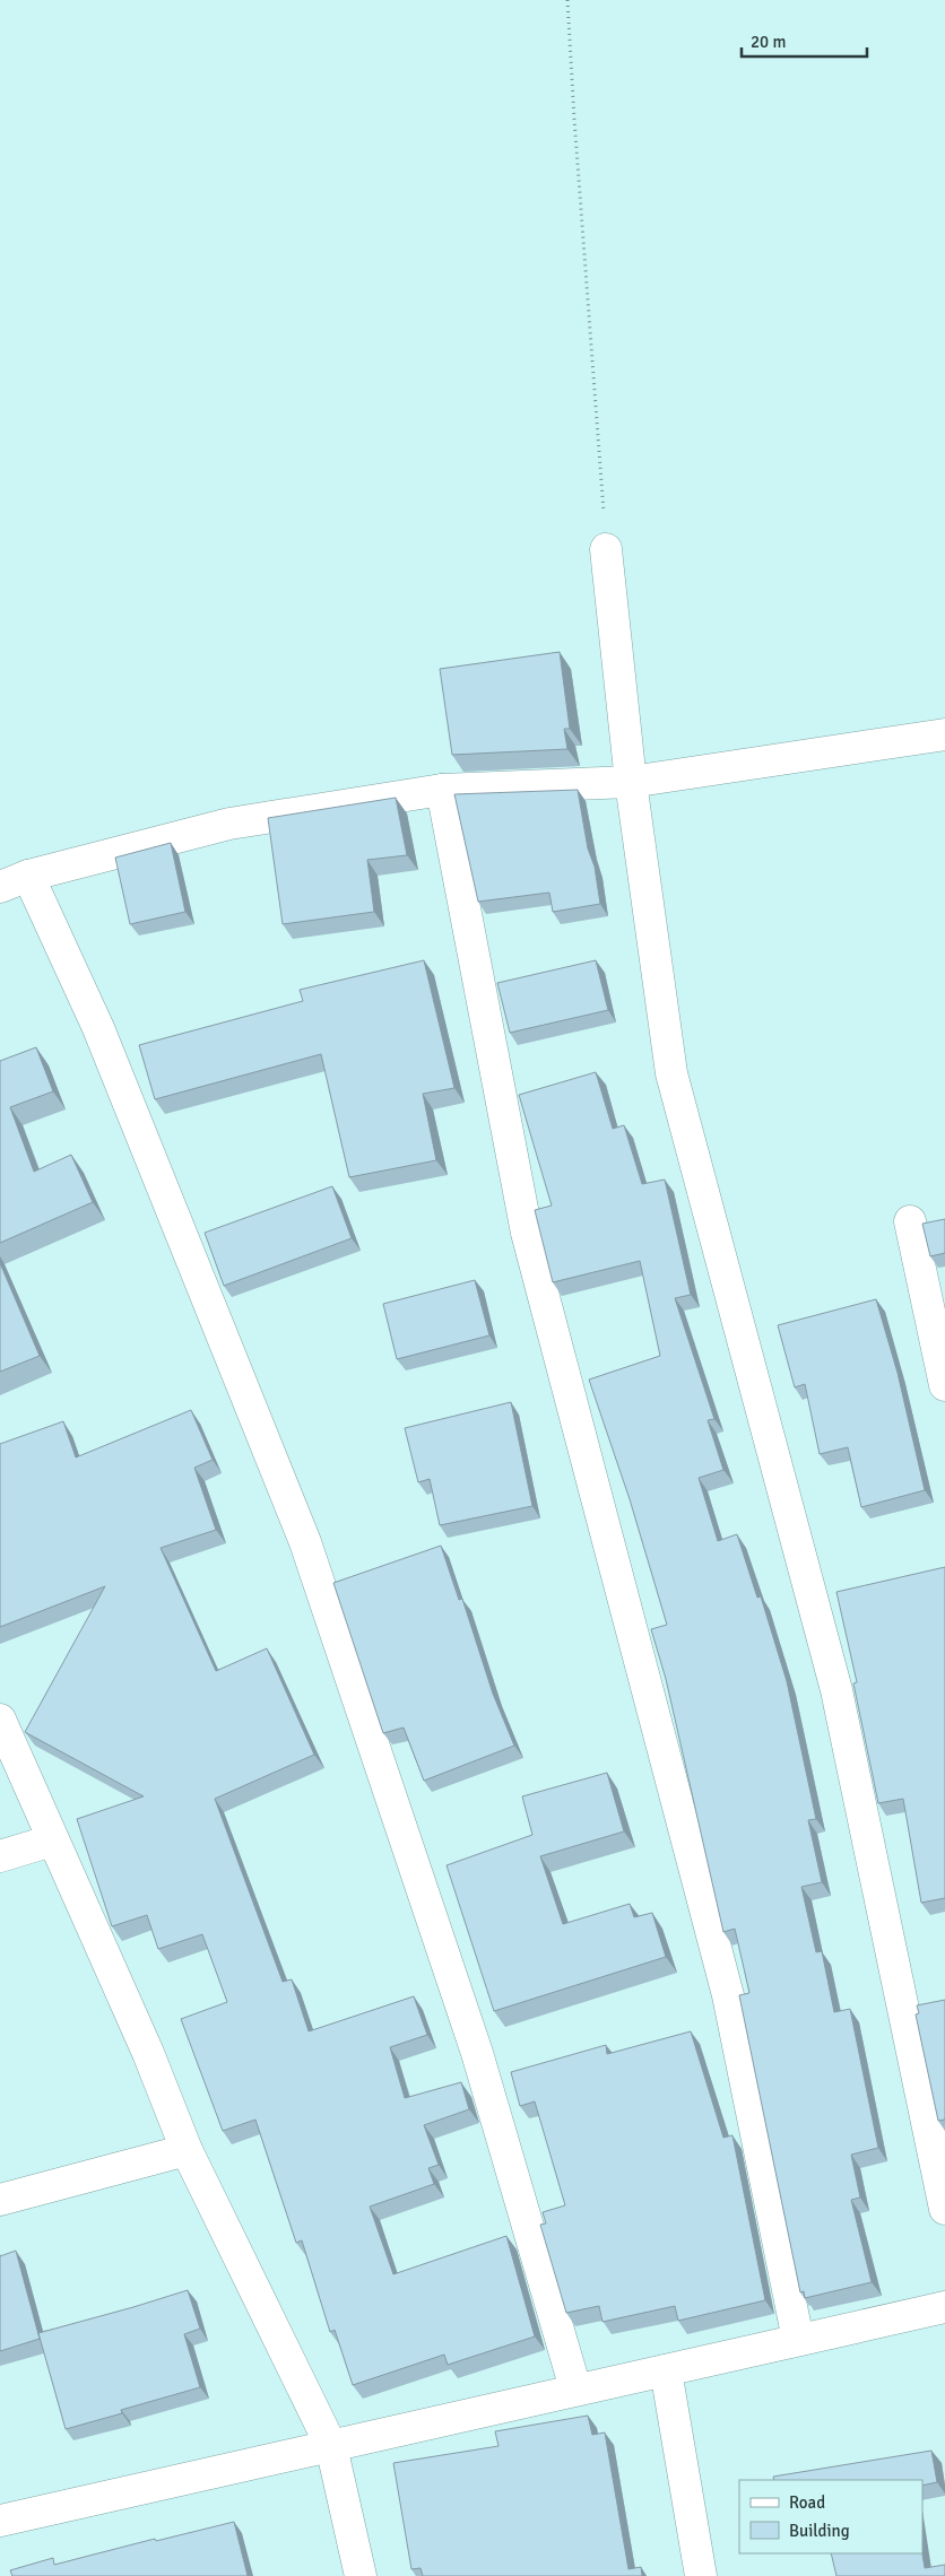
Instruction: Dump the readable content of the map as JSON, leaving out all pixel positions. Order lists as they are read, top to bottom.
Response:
{
  "legend": ["Road", "Building"],
  "scale_bar": "20 m"
}
